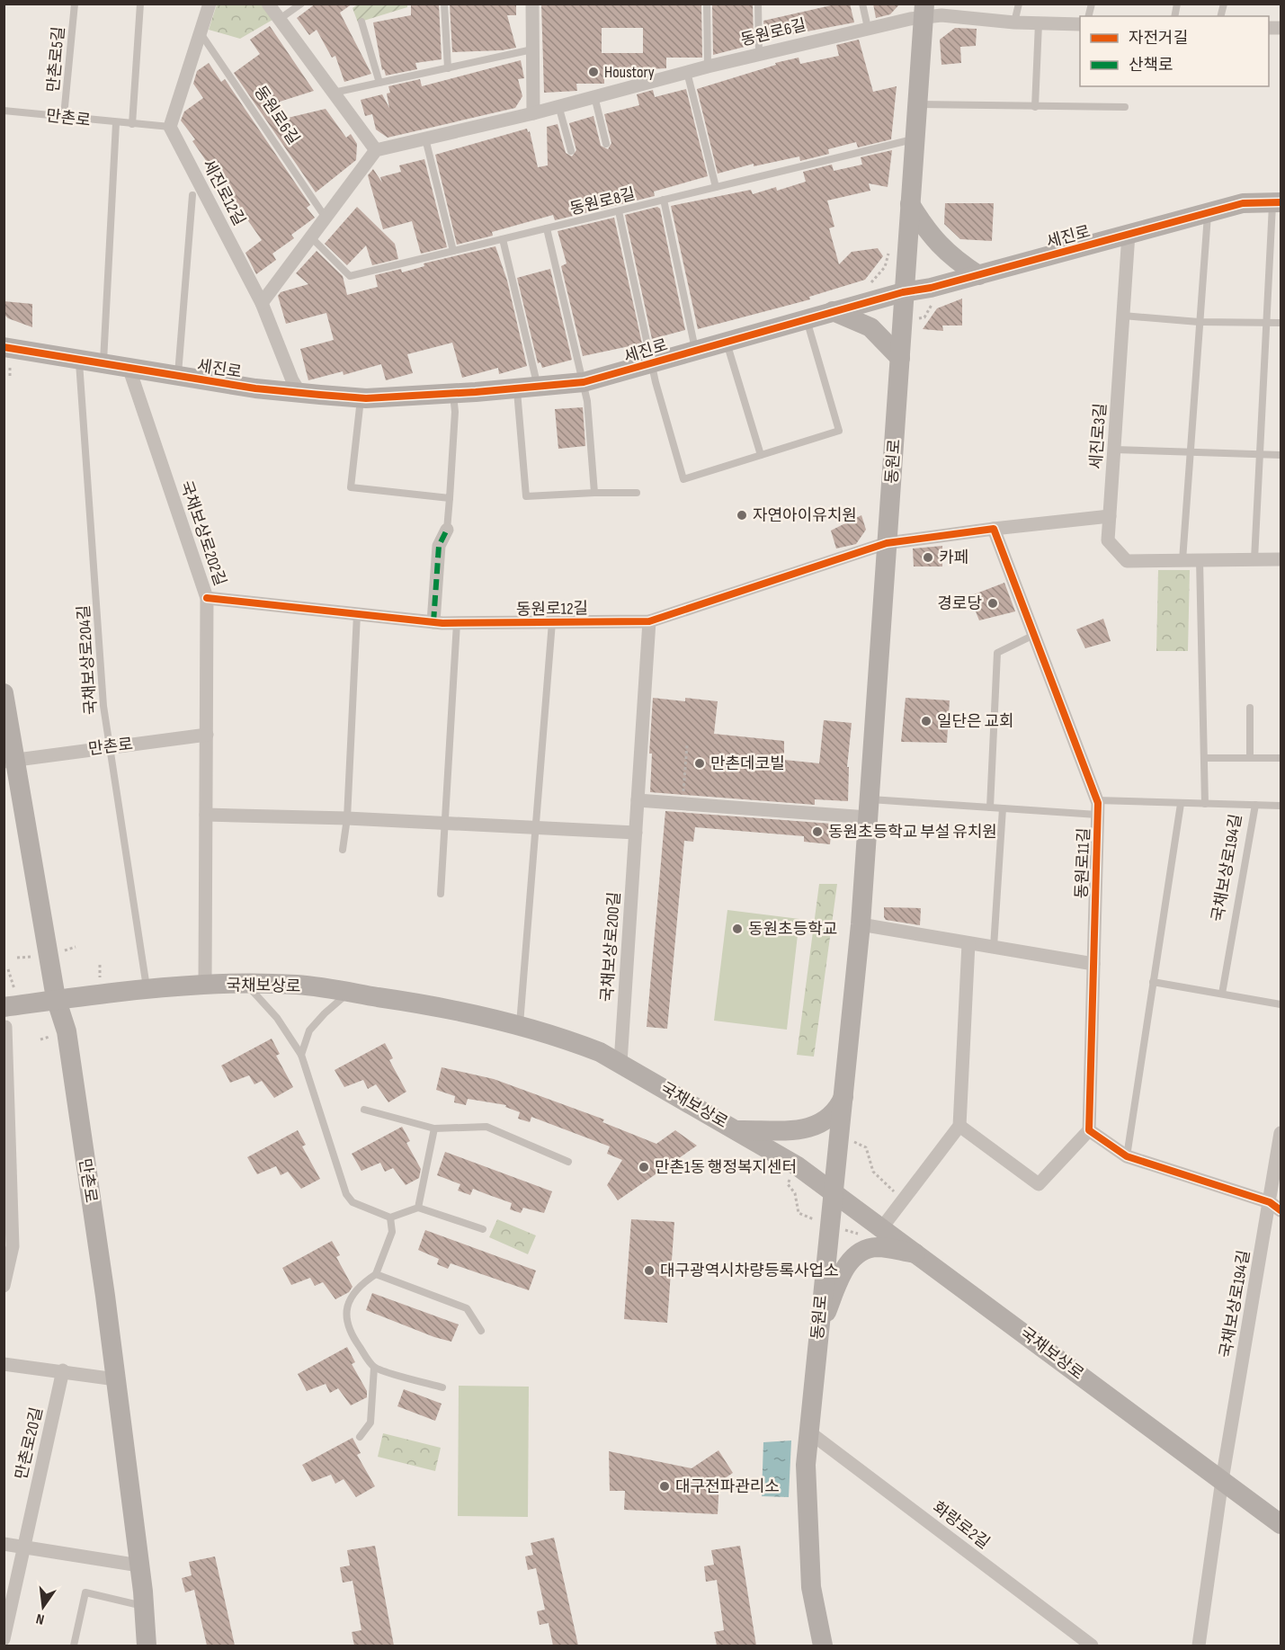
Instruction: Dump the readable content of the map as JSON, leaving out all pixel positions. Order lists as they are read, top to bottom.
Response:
{
  "streets": {
    "main road": [
      "만촌로",
      "세진로",
      "동원로",
      "국채보상로"
    ],
    "street": [
      "동원로6길",
      "세진로12길",
      "세진로3길",
      "국채보상로202길",
      "동원로12길",
      "동원로11길",
      "국채보상로194길",
      "국채보상로200길",
      "만촌로20길",
      "화랑로2길"
    ],
    "lane": ["만촌로5길", "동원로8길", "국채보상로204길"]
  },
  "crossings": [
    ["동원로6길", "동원로"],
    ["만촌로5길", "만촌로"],
    ["만촌로", "세진로12길"],
    ["만촌로", "국채보상로202길"],
    ["만촌로", "국채보상로204길"],
    ["만촌로", "국채보상로"],
    ["세진로12길", "세진로"],
    ["동원로8길", "세진로"],
    ["동원로8길", "동원로"],
    ["세진로", "세진로3길"],
    ["세진로", "동원로"],
    ["세진로", "국채보상로202길"],
    ["세진로", "국채보상로204길"],
    ["동원로", "동원로12길"],
    ["동원로", "국채보상로"],
    ["동원로", "화랑로2길"],
    ["국채보상로202길", "동원로12길"],
    ["국채보상로202길", "국채보상로"],
    ["동원로12길", "국채보상로200길"],
    ["국채보상로204길", "국채보상로"],
    ["국채보상로194길", "국채보상로"],
    ["국채보상로200길", "국채보상로"]
  ],
  "places": [
    "Houstory",
    "자연아이유치원",
    "카페",
    "경로당",
    "일단은 교회",
    "만촌데코빌",
    "동원초등학교 부설 유치원",
    "동원초등학교",
    "만촌1동 행정복지센터",
    "대구광역시차량등록사업소",
    "대구전파관리소"
  ],
  "legend": ["자전거길", "산책로"],
  "north": "bottom"
}
